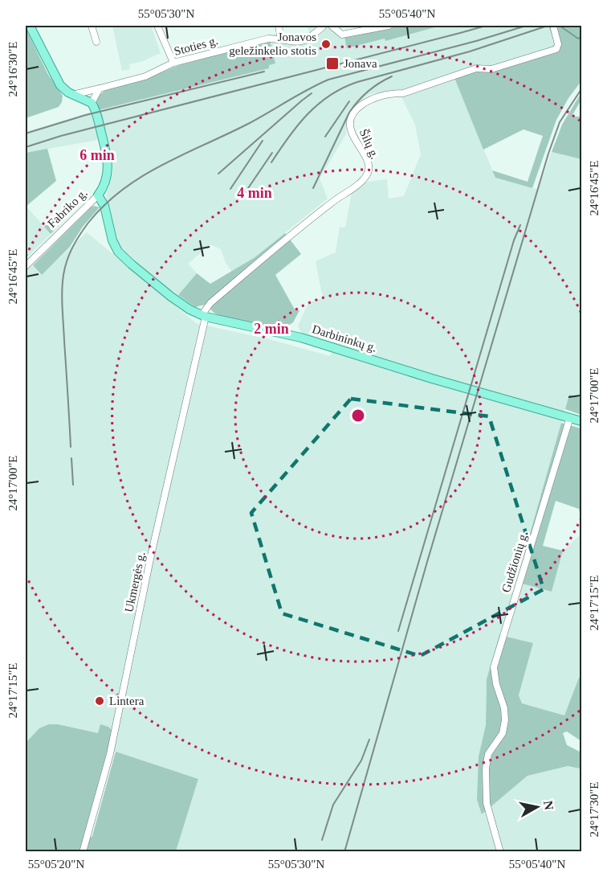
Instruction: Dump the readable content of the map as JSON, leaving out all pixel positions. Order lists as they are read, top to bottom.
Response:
{
  "streets": {
    "main road": ["Fabriko g.", "Darbininkų g."],
    "street": [
      "Stoties g.",
      "Šilų g.",
      "Gudžionių g.",
      "Ukmergės g."
    ]
  },
  "crossings": [
    ["Šilų g.", "Darbininkų g."],
    ["Šilų g.", "Ukmergės g."],
    ["Fabriko g.", "Darbininkų g."],
    ["Darbininkų g.", "Gudžionių g."],
    ["Darbininkų g.", "Ukmergės g."]
  ],
  "places": {
    "other": ["Jonavos geležinkelio stotis", "Lintera"],
    "transit": ["Jonava"]
  },
  "north": "right",
  "coordinates": [
    "55°05'30\"N",
    "55°05'40\"N",
    "24°16'30\"E",
    "24°16'45\"E",
    "24°17'00\"E",
    "24°17'15\"E",
    "24°17'30\"E",
    "55°05'20\"N"
  ],
  "rings": ["6 min", "4 min", "2 min"]
}
